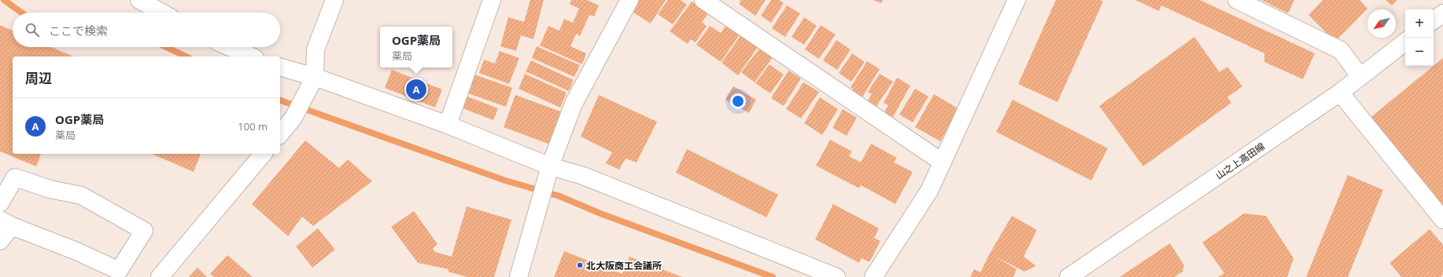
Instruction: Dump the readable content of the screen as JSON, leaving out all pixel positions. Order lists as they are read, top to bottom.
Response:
{
  "streets": {
    "street": ["山之上高田線"]
  },
  "places": ["北大阪商工会議所"],
  "north": "bottom left",
  "page": {
    "map_buttons": ["+", "−"],
    "search": "ここで検索",
    "popup": ["OGP薬局", "薬局"],
    "heading": "周辺",
    "pins": "A",
    "list": [
      {
        "mark": "A",
        "name": "OGP薬局",
        "note": "薬局",
        "value": "100 m"
      }
    ]
  }
}
